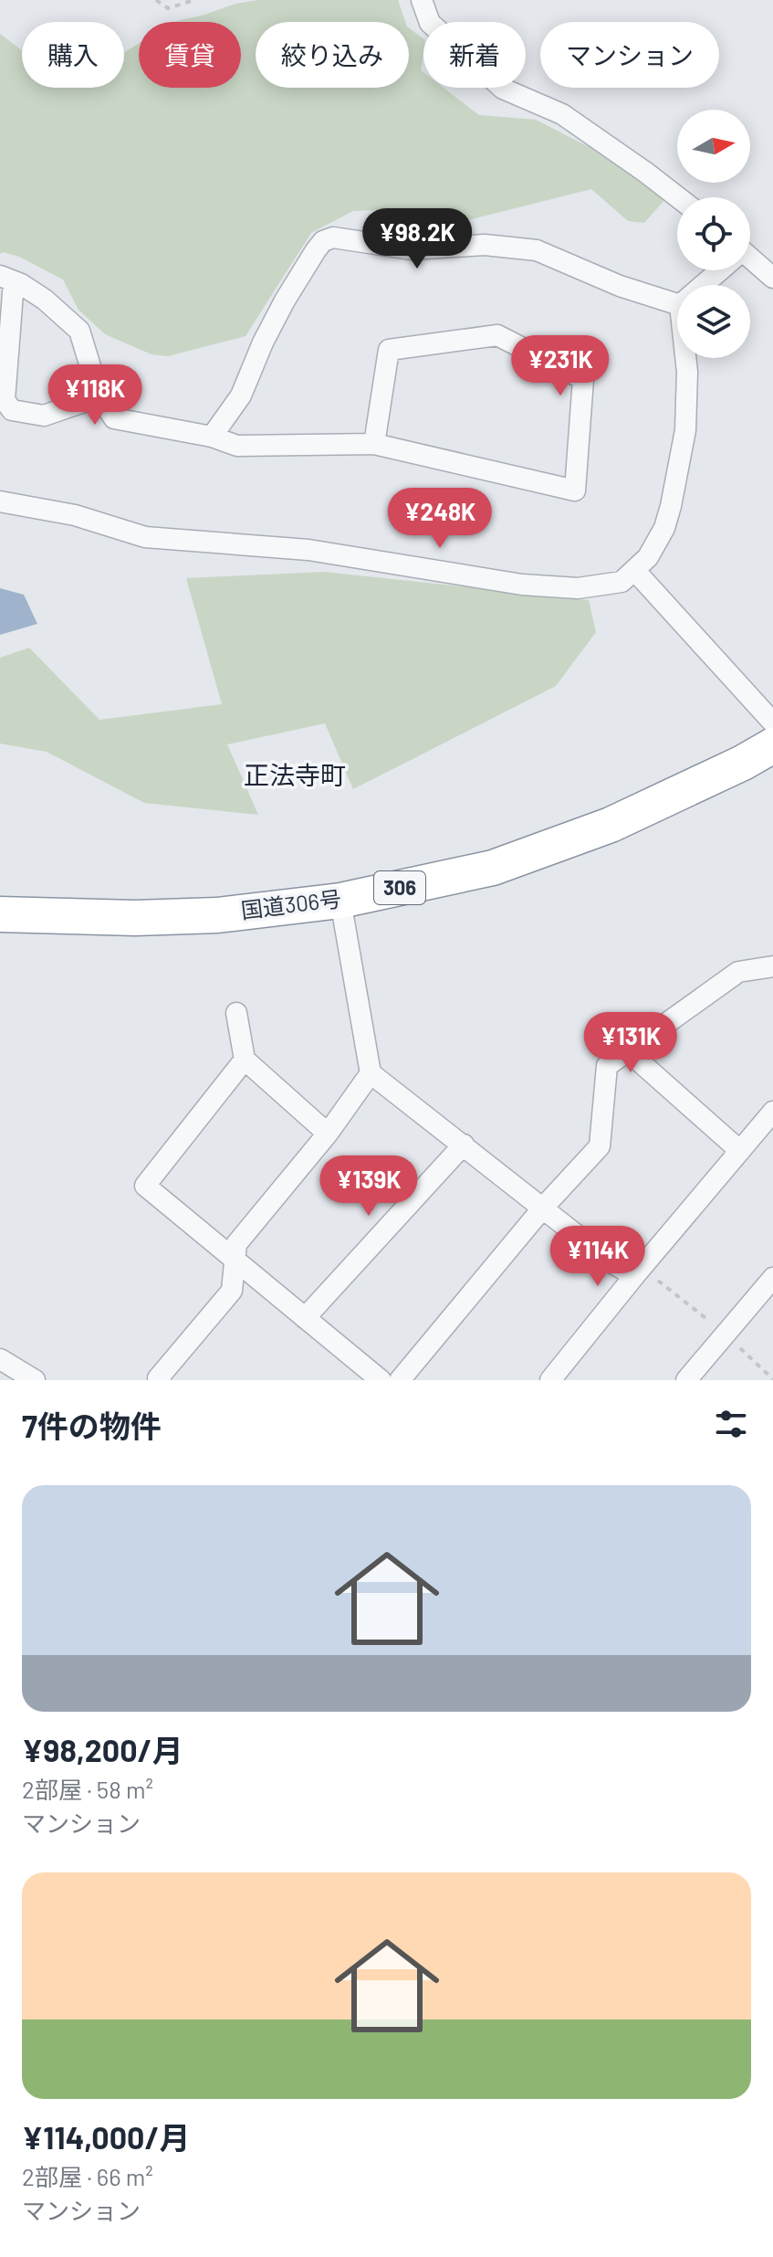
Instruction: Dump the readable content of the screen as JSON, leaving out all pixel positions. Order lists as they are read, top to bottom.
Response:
{
  "streets": {
    "highway": ["306", "国道306号"]
  },
  "districts": ["正法寺町"],
  "north": "right",
  "page": {
    "chip": [
      "購入",
      "賃貸",
      "絞り込み",
      "新着",
      "マンション"
    ],
    "price": [
      "¥98.2K",
      "¥231K",
      "¥118K",
      "¥248K",
      "¥131K",
      "¥139K",
      "¥114K"
    ],
    "heading": "7件の物件",
    "list": [
      {
        "name": "¥98,200/月",
        "note": "2部屋 · 58 m² · マンション"
      },
      {
        "name": "¥114,000/月",
        "note": "2部屋 · 66 m² · マンション"
      }
    ]
  }
}
